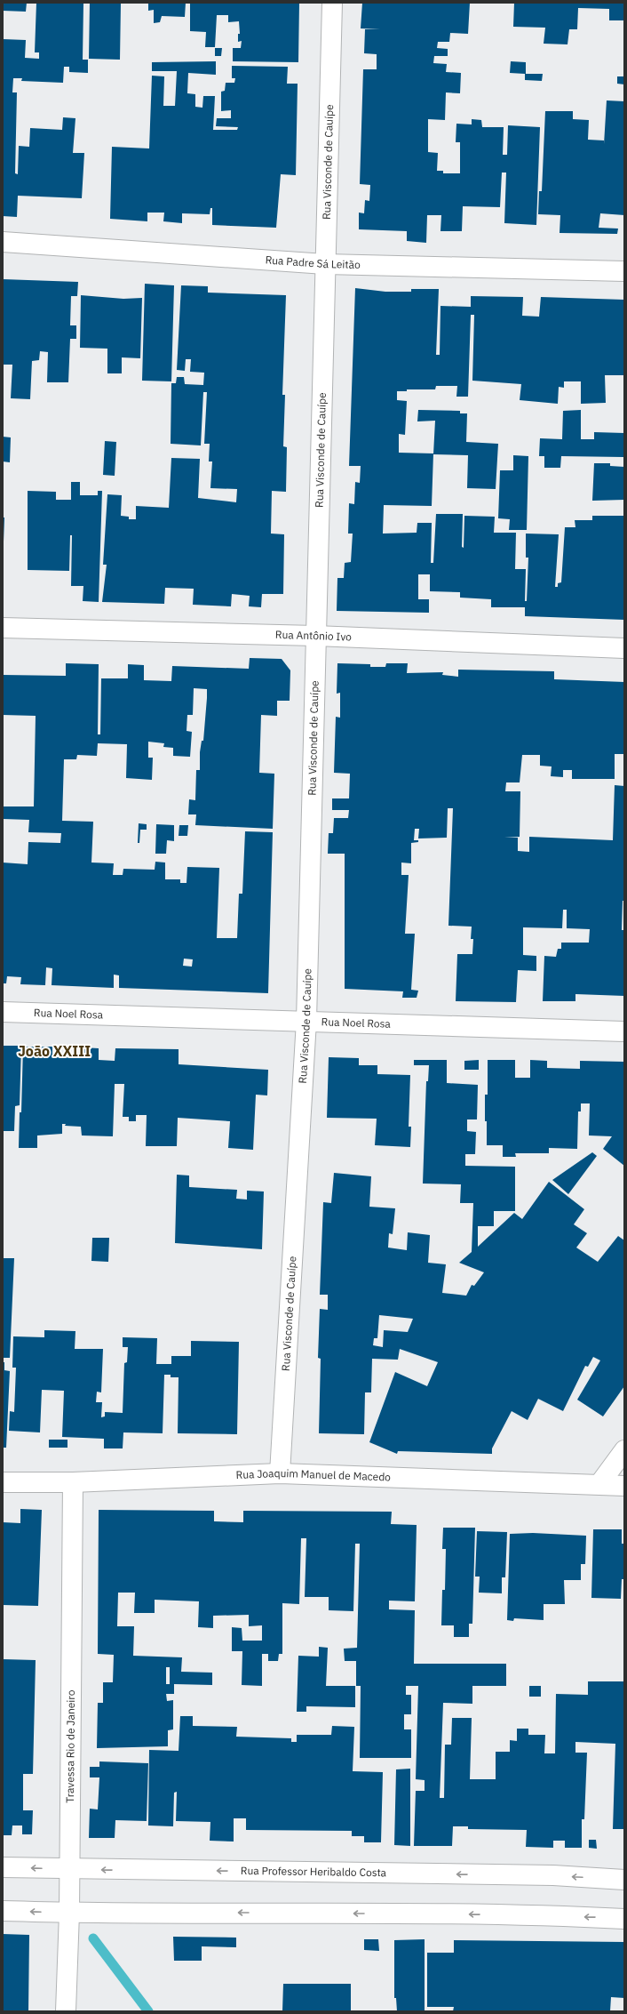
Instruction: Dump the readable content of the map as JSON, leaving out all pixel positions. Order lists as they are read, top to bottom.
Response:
{
  "streets": {
    "street": [
      "Rua Visconde de Cauípe",
      "Rua Padre Sá Leitão",
      "Rua Antônio Ivo",
      "Rua Noel Rosa",
      "Rua Joaquim Manuel de Macedo",
      "Travessa Rio de Janeiro",
      "Rua Professor Heribaldo Costa"
    ]
  },
  "crossings": [
    ["Rua Visconde de Cauípe", "Rua Padre Sá Leitão"],
    ["Rua Visconde de Cauípe", "Rua Antônio Ivo"],
    ["Rua Visconde de Cauípe", "Rua Noel Rosa"],
    ["Rua Visconde de Cauípe", "Rua Joaquim Manuel de Macedo"],
    ["Rua Joaquim Manuel de Macedo", "Travessa Rio de Janeiro"],
    ["Travessa Rio de Janeiro", "Rua Professor Heribaldo Costa"]
  ],
  "districts": ["João XXIII"]
}
